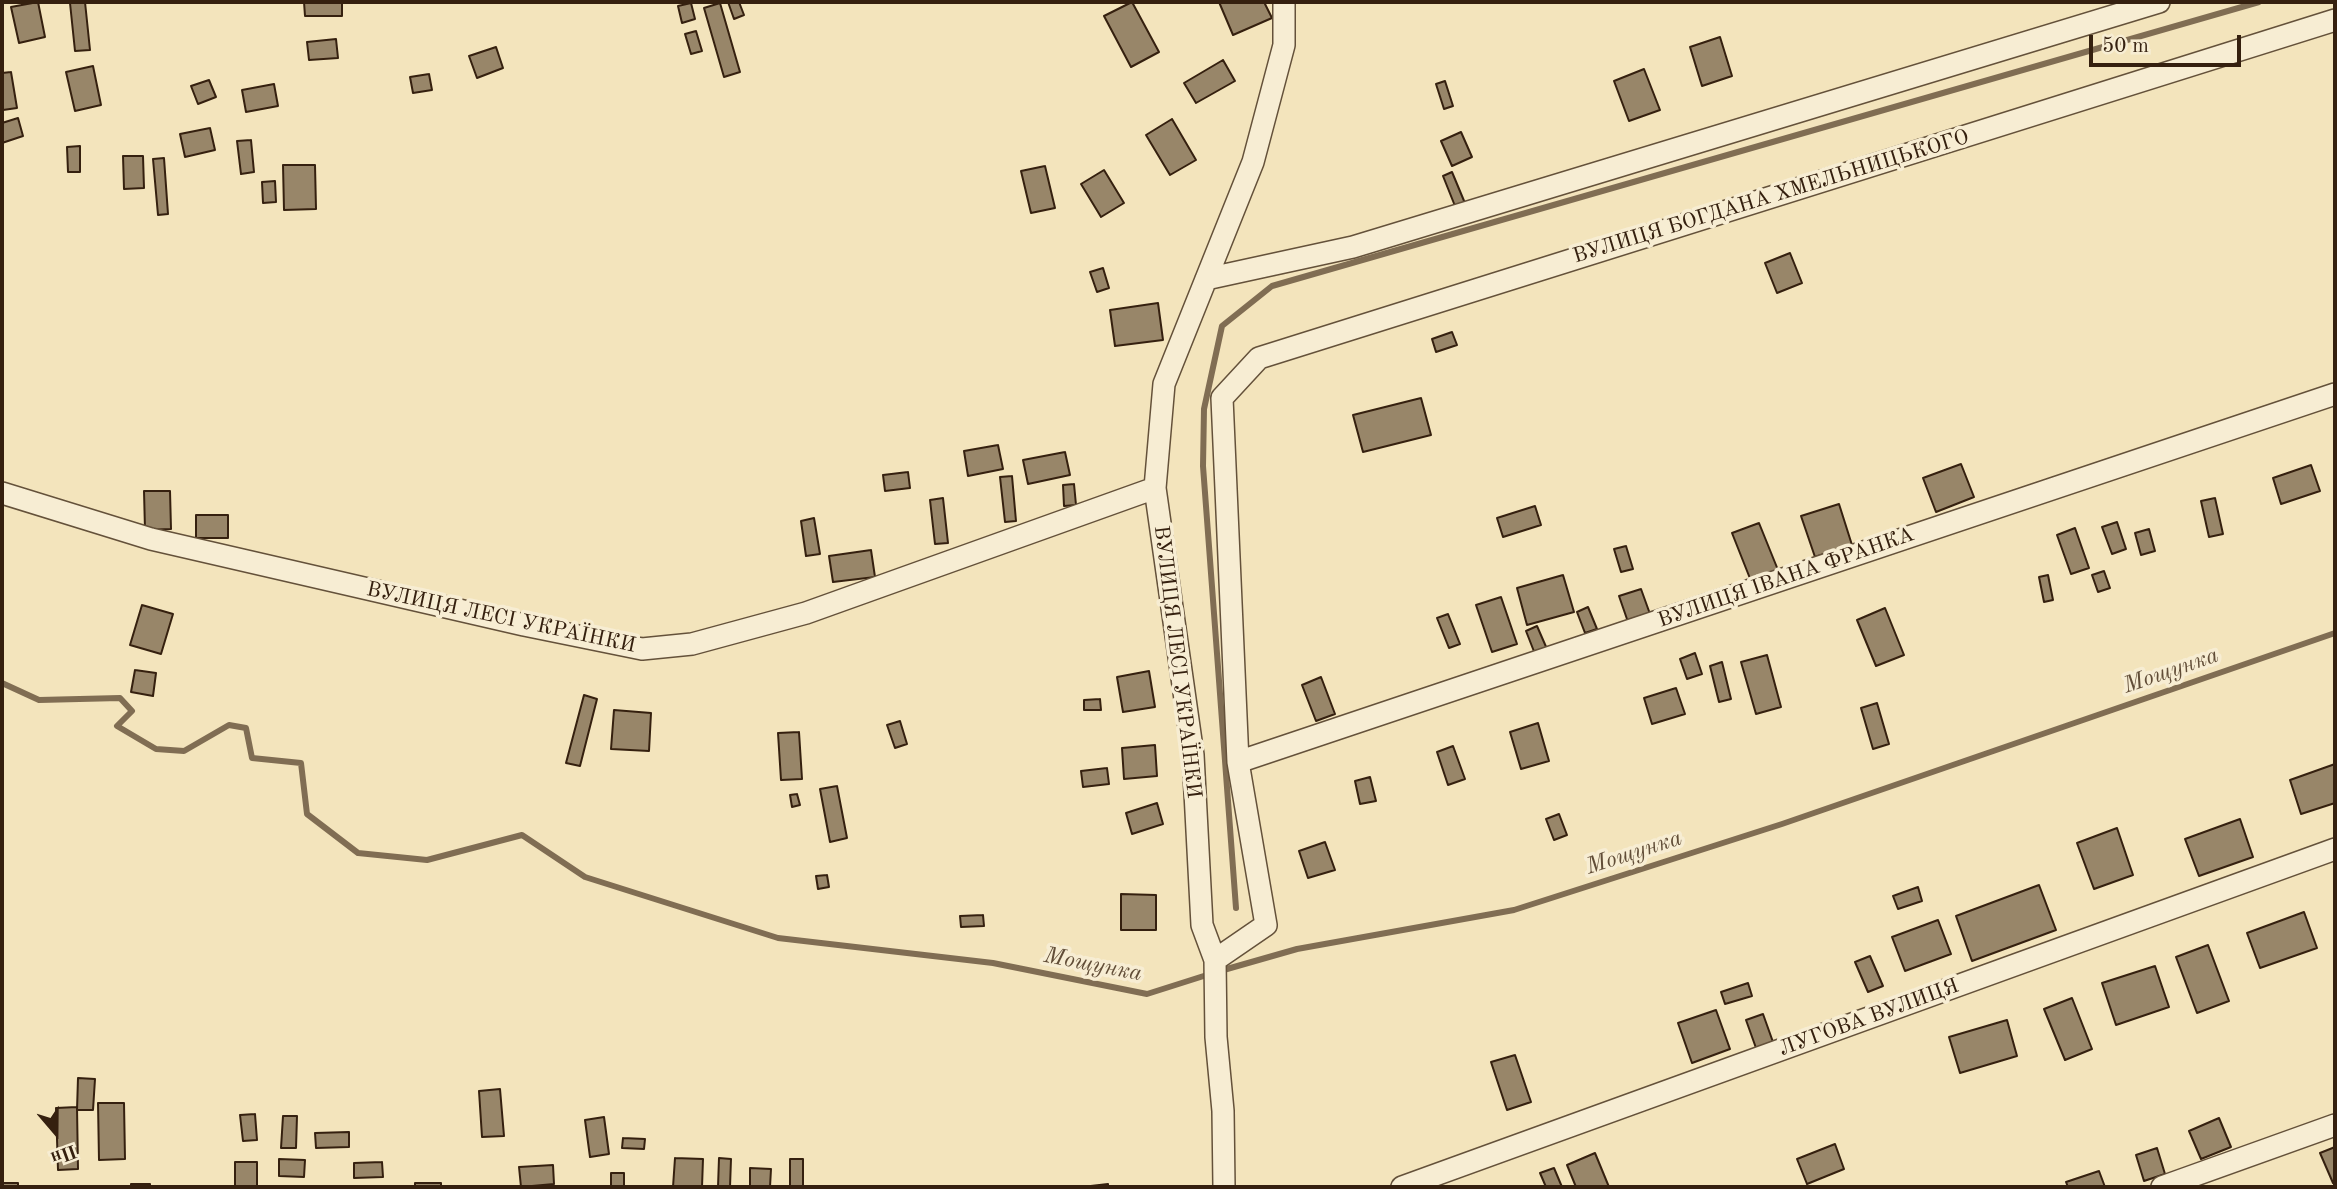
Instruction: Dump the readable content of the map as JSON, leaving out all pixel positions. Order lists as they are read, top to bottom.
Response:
{
  "streets": {
    "street": [
      "ВУЛИЦЯ БОГДАНА ХМЕЛЬНИЦЬКОГО",
      "ВУЛИЦЯ ІВАНА ФРАНКА",
      "ВУЛИЦЯ ЛЕСІ УКРАЇНКИ",
      "ЛУГОВА ВУЛИЦЯ"
    ]
  },
  "crossings": [
    ["ВУЛИЦЯ БОГДАНА ХМЕЛЬНИЦЬКОГО", "ВУЛИЦЯ ІВАНА ФРАНКА"]
  ],
  "water": ["Мощунка"],
  "scale_bar": "50 m",
  "north": "bottom"
}
